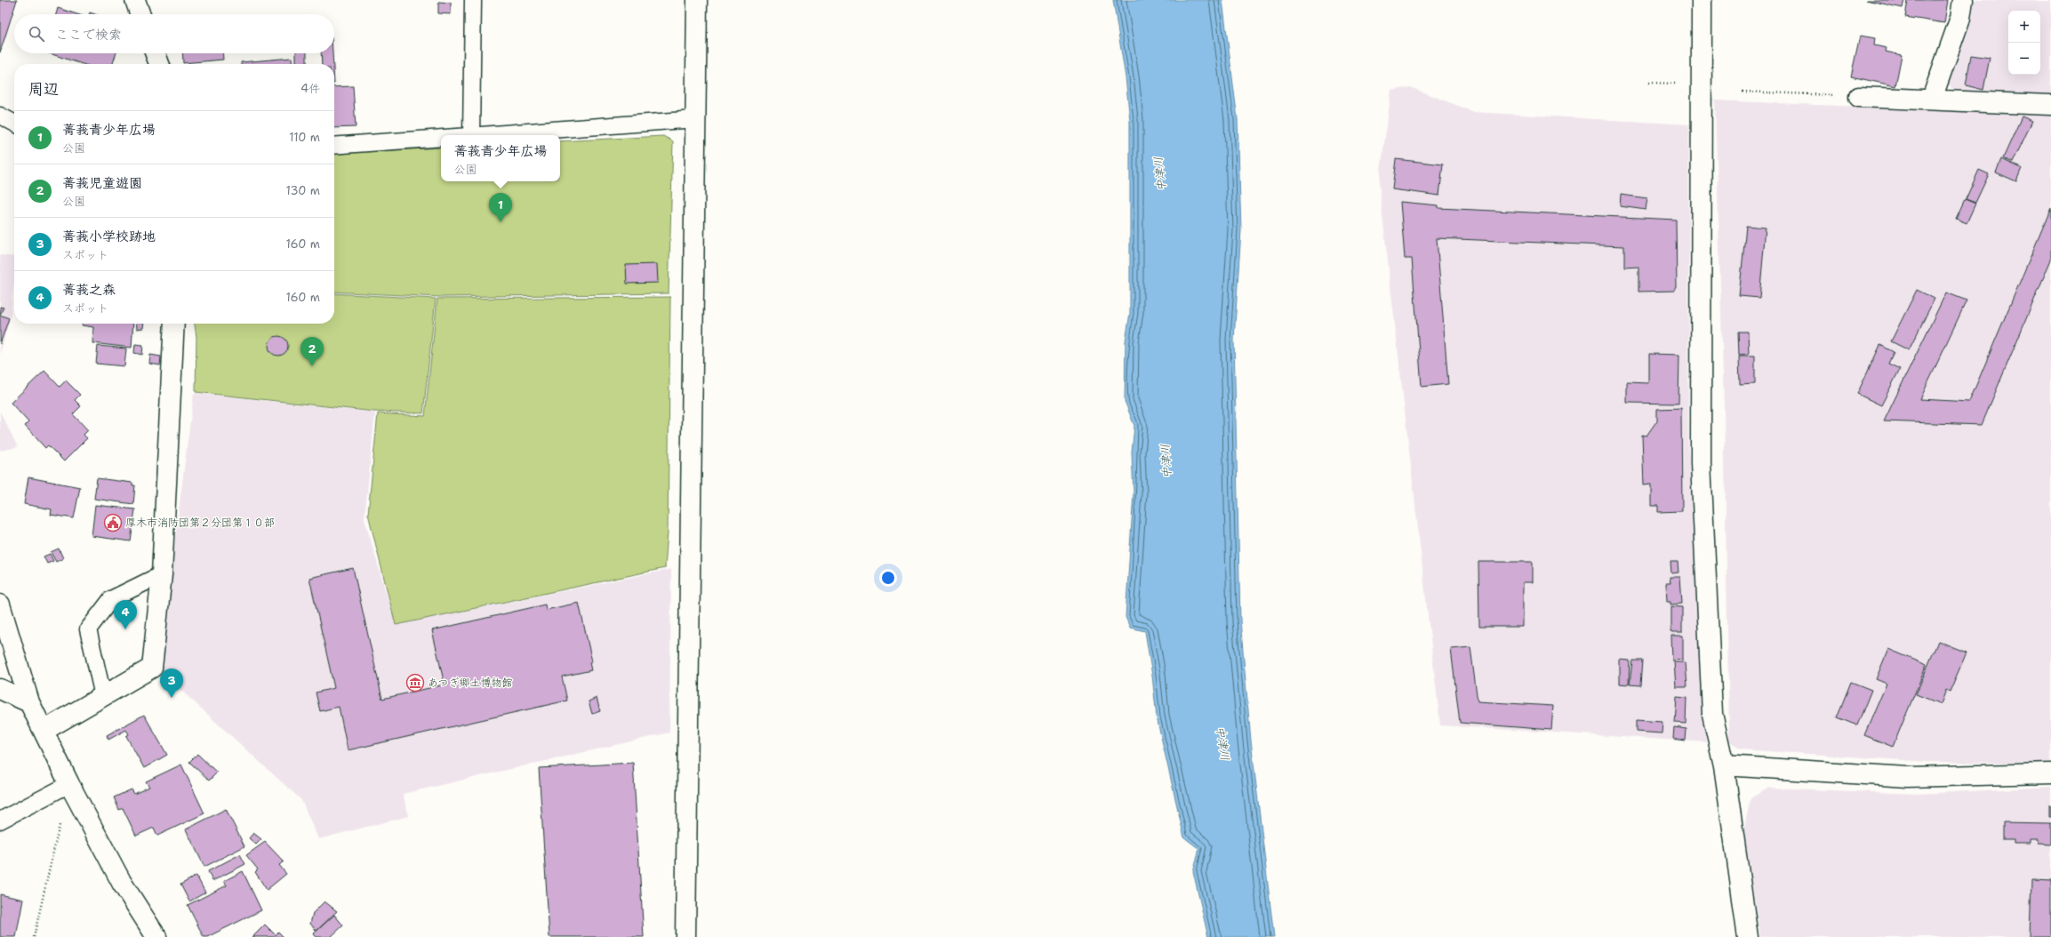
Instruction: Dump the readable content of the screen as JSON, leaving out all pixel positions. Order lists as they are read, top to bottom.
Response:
{
  "water": ["中津川"],
  "places": {
    "public building": ["厚木市消防団第２分団第１０部"],
    "museum": ["あつぎ郷土博物館"]
  },
  "page": {
    "map_buttons": ["+", "−"],
    "search": "ここで検索",
    "heading": ["周辺", "4件"],
    "list": [
      {
        "mark": "1",
        "name": "菁莪青少年広場",
        "note": "公園",
        "value": "110 m"
      },
      {
        "mark": "2",
        "name": "菁莪児童遊園",
        "note": "公園",
        "value": "130 m"
      },
      {
        "mark": "3",
        "name": "菁莪小学校跡地",
        "note": "スポット",
        "value": "160 m"
      },
      {
        "mark": "4",
        "name": "菁莪之森",
        "note": "スポット",
        "value": "160 m"
      }
    ],
    "popup": ["菁莪青少年広場", "公園"],
    "pins": [
      "1",
      "2",
      "4",
      "3"
    ]
  }
}
